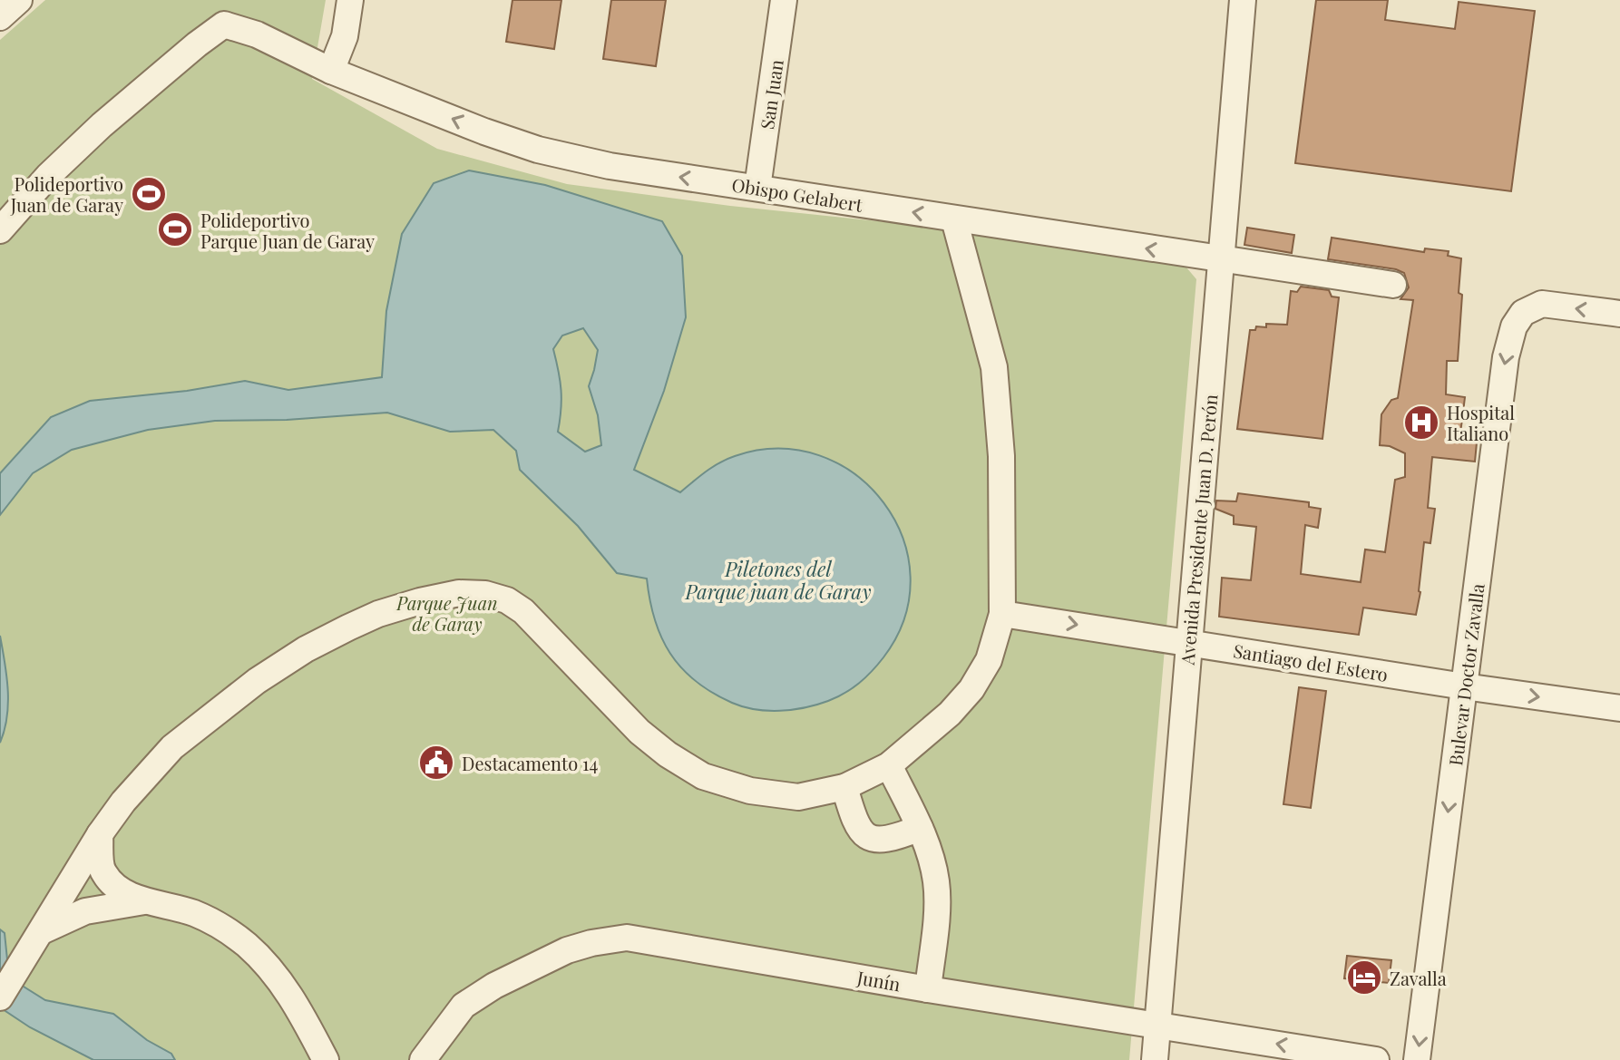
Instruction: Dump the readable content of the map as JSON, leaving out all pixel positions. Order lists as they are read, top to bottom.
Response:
{
  "streets": {
    "street": [
      "San Juan",
      "Obispo Gelabert",
      "Avenida Presidente Juan D. Perón",
      "Santiago del Estero",
      "Bulevar Doctor Zavalla",
      "Junín"
    ]
  },
  "crossings": [
    ["San Juan", "Obispo Gelabert"],
    ["Obispo Gelabert", "Avenida Presidente Juan D. Perón"],
    ["Avenida Presidente Juan D. Perón", "Santiago del Estero"],
    ["Avenida Presidente Juan D. Perón", "Junín"],
    ["Santiago del Estero", "Bulevar Doctor Zavalla"]
  ],
  "one_way": ["Obispo Gelabert", "Santiago del Estero", "Bulevar Doctor Zavalla"],
  "water": ["Piletones del Parque juan de Garay"],
  "parks": ["Parque Juan de Garay"],
  "places": {
    "sports": ["Polideportivo Juan de Garay", "Polideportivo Parque Juan de Garay"],
    "hospital": ["Hospital Italiano"],
    "public building": ["Destacamento 14"],
    "hotel": ["Zavalla"]
  }
}
